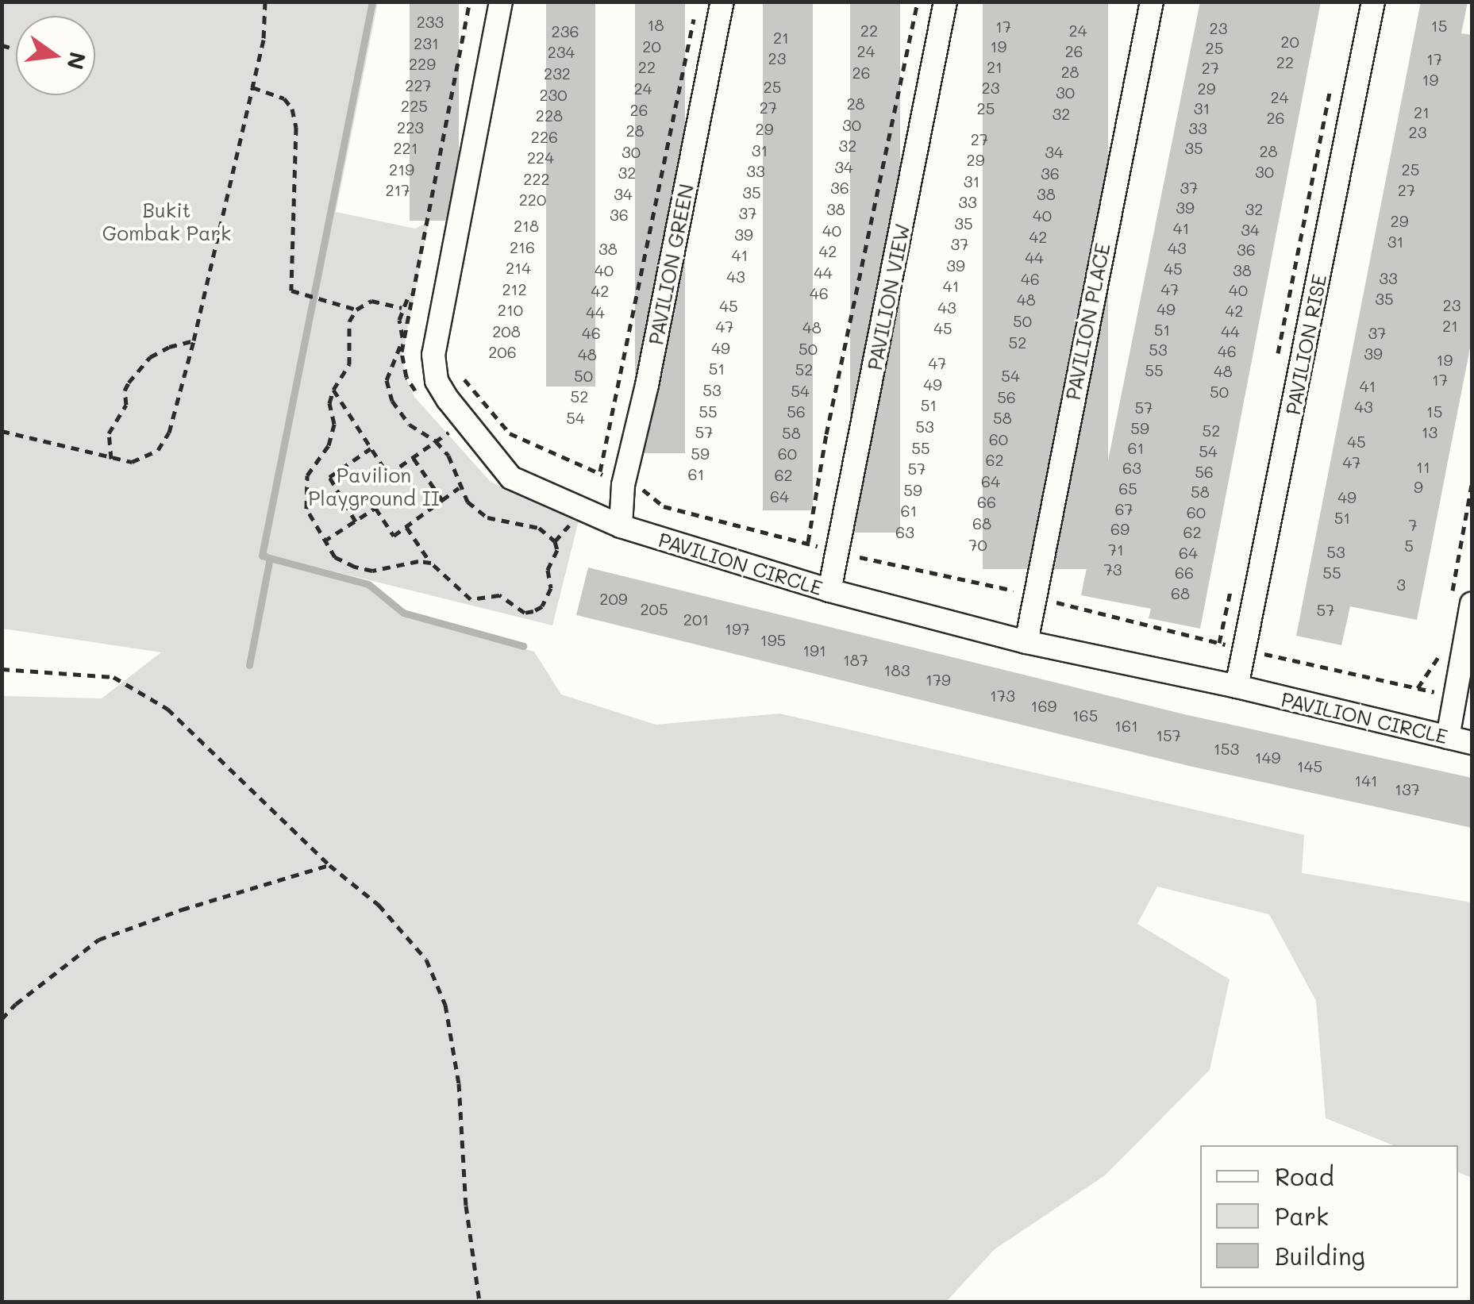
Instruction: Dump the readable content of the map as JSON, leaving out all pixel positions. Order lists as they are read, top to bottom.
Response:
{
  "streets": {
    "street": [
      "PAVILION GREEN",
      "PAVILION VIEW",
      "PAVILION PLACE",
      "PAVILION RISE",
      "PAVILION CIRCLE"
    ]
  },
  "crossings": [
    ["PAVILION GREEN", "PAVILION CIRCLE"],
    ["PAVILION VIEW", "PAVILION CIRCLE"],
    ["PAVILION PLACE", "PAVILION CIRCLE"],
    ["PAVILION RISE", "PAVILION CIRCLE"]
  ],
  "parks": ["Bukit Gombak Park", "Pavilion Playground II"],
  "house_numbers": [
    "233",
    "18",
    "15",
    "17",
    "23",
    "22",
    "24",
    "236",
    "21",
    "20",
    "231",
    "20",
    "19",
    "25",
    "24",
    "26",
    "234",
    "23",
    "17",
    "22",
    "229",
    "22",
    "21",
    "27",
    "28",
    "26",
    "232",
    "19",
    "227",
    "25",
    "23",
    "24",
    "29",
    "30",
    "230",
    "24",
    "28",
    "225",
    "27",
    "25",
    "31",
    "26",
    "21",
    "32",
    "228",
    "26",
    "30",
    "223",
    "33",
    "29",
    "28",
    "23",
    "226",
    "27",
    "32",
    "221",
    "35",
    "31",
    "28",
    "30",
    "34",
    "224",
    "29",
    "34",
    "219",
    "25",
    "33",
    "30",
    "32",
    "36",
    "222",
    "31",
    "36",
    "37",
    "217",
    "27",
    "35",
    "34",
    "38",
    "220",
    "33",
    "39",
    "38",
    "32",
    "37",
    "36",
    "40",
    "29",
    "35",
    "218",
    "41",
    "34",
    "40",
    "39",
    "42",
    "31",
    "37",
    "216",
    "43",
    "38",
    "36",
    "42",
    "41",
    "44",
    "39",
    "214",
    "45",
    "40",
    "38",
    "44",
    "43",
    "33",
    "46",
    "41",
    "212",
    "47",
    "40",
    "42",
    "46",
    "35",
    "48",
    "23",
    "45",
    "43",
    "49",
    "210",
    "42",
    "44",
    "50",
    "21",
    "47",
    "48",
    "45",
    "51",
    "208",
    "44",
    "46",
    "37",
    "52",
    "49",
    "50",
    "53",
    "46",
    "206",
    "39",
    "48",
    "19",
    "47",
    "51",
    "52",
    "55",
    "48",
    "50",
    "54",
    "17",
    "49",
    "41",
    "53",
    "54",
    "50",
    "52",
    "56",
    "51",
    "43",
    "57",
    "55",
    "56",
    "15",
    "54",
    "58",
    "53",
    "59",
    "52",
    "57",
    "13",
    "58",
    "60",
    "45",
    "55",
    "61",
    "54",
    "59",
    "60",
    "62",
    "47",
    "11",
    "63",
    "57",
    "56",
    "61",
    "62",
    "64",
    "9",
    "65",
    "59",
    "58",
    "64",
    "49",
    "66",
    "67",
    "61",
    "60",
    "51",
    "68",
    "7",
    "69",
    "63",
    "62",
    "70",
    "5",
    "71",
    "53",
    "64",
    "73",
    "66",
    "55",
    "3",
    "68",
    "209",
    "205",
    "57",
    "201",
    "197",
    "195",
    "191",
    "187",
    "183",
    "179",
    "173",
    "169",
    "165",
    "161",
    "157",
    "153",
    "149",
    "145",
    "141",
    "137"
  ],
  "legend": ["Road", "Park", "Building"],
  "north": "right"
}
